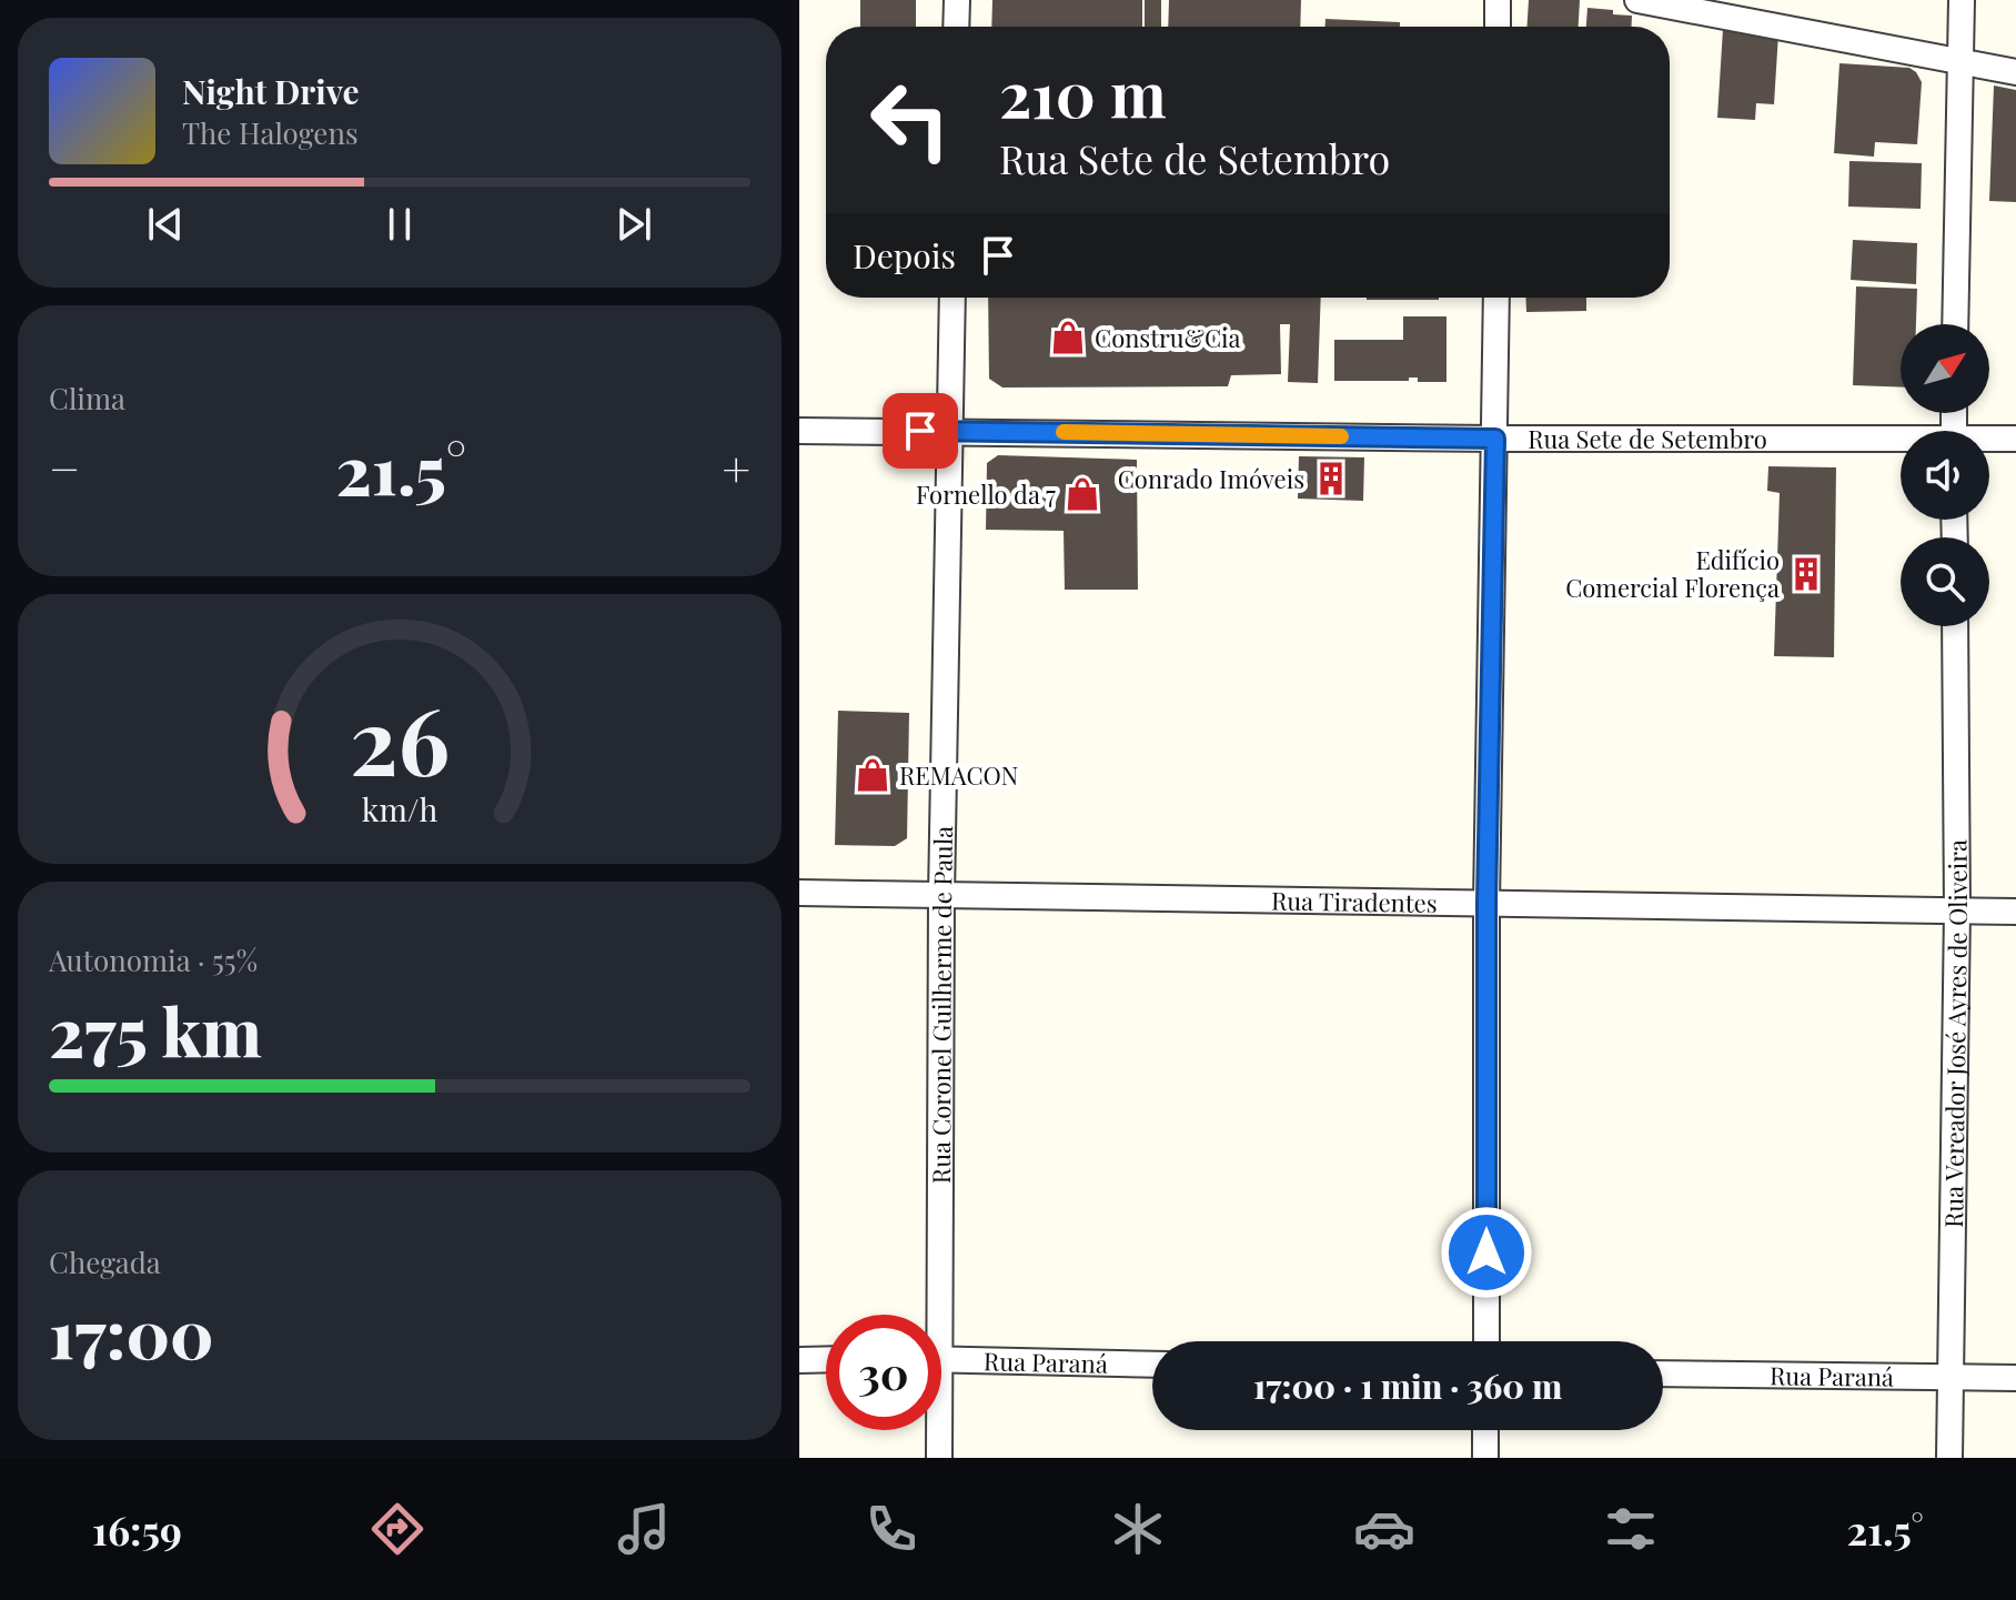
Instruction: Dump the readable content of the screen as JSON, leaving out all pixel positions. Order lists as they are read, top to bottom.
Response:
{
  "streets": {
    "street": [
      "Rua Sete de Setembro",
      "Rua Tiradentes",
      "Rua Coronel Guilherme de Paula",
      "Rua Vereador José Ayres de Oliveira",
      "Rua Paraná"
    ]
  },
  "crossings": [
    ["Rua Sete de Setembro", "Rua Coronel Guilherme de Paula"],
    ["Rua Tiradentes", "Rua Coronel Guilherme de Paula"],
    ["Rua Tiradentes", "Rua Vereador José Ayres de Oliveira"],
    ["Rua Vereador José Ayres de Oliveira", "Rua Paraná"]
  ],
  "places": {
    "shop": ["Constru&Cia", "Fornello da 7", "REMACON"],
    "building": ["Conrado Imóveis", "Edifício Comercial Florença"]
  },
  "north": "top right",
  "page": {
    "turn": ["210 m", "Rua Sete de Setembro"],
    "song": ["Night Drive", "The Halogens"],
    "then": "Depois",
    "tile": [
      "Clima",
      ["Autonomia · 55%", "275 km"],
      ["Chegada", "17:00"]
    ],
    "heat": ["−", "21.5°", "+"],
    "limit": "30",
    "trip": "17:00 · 1 min · 360 m",
    "tabs": ["16:59", "21.5°"],
    "gauge": ["26", "km/h"]
  }
}
